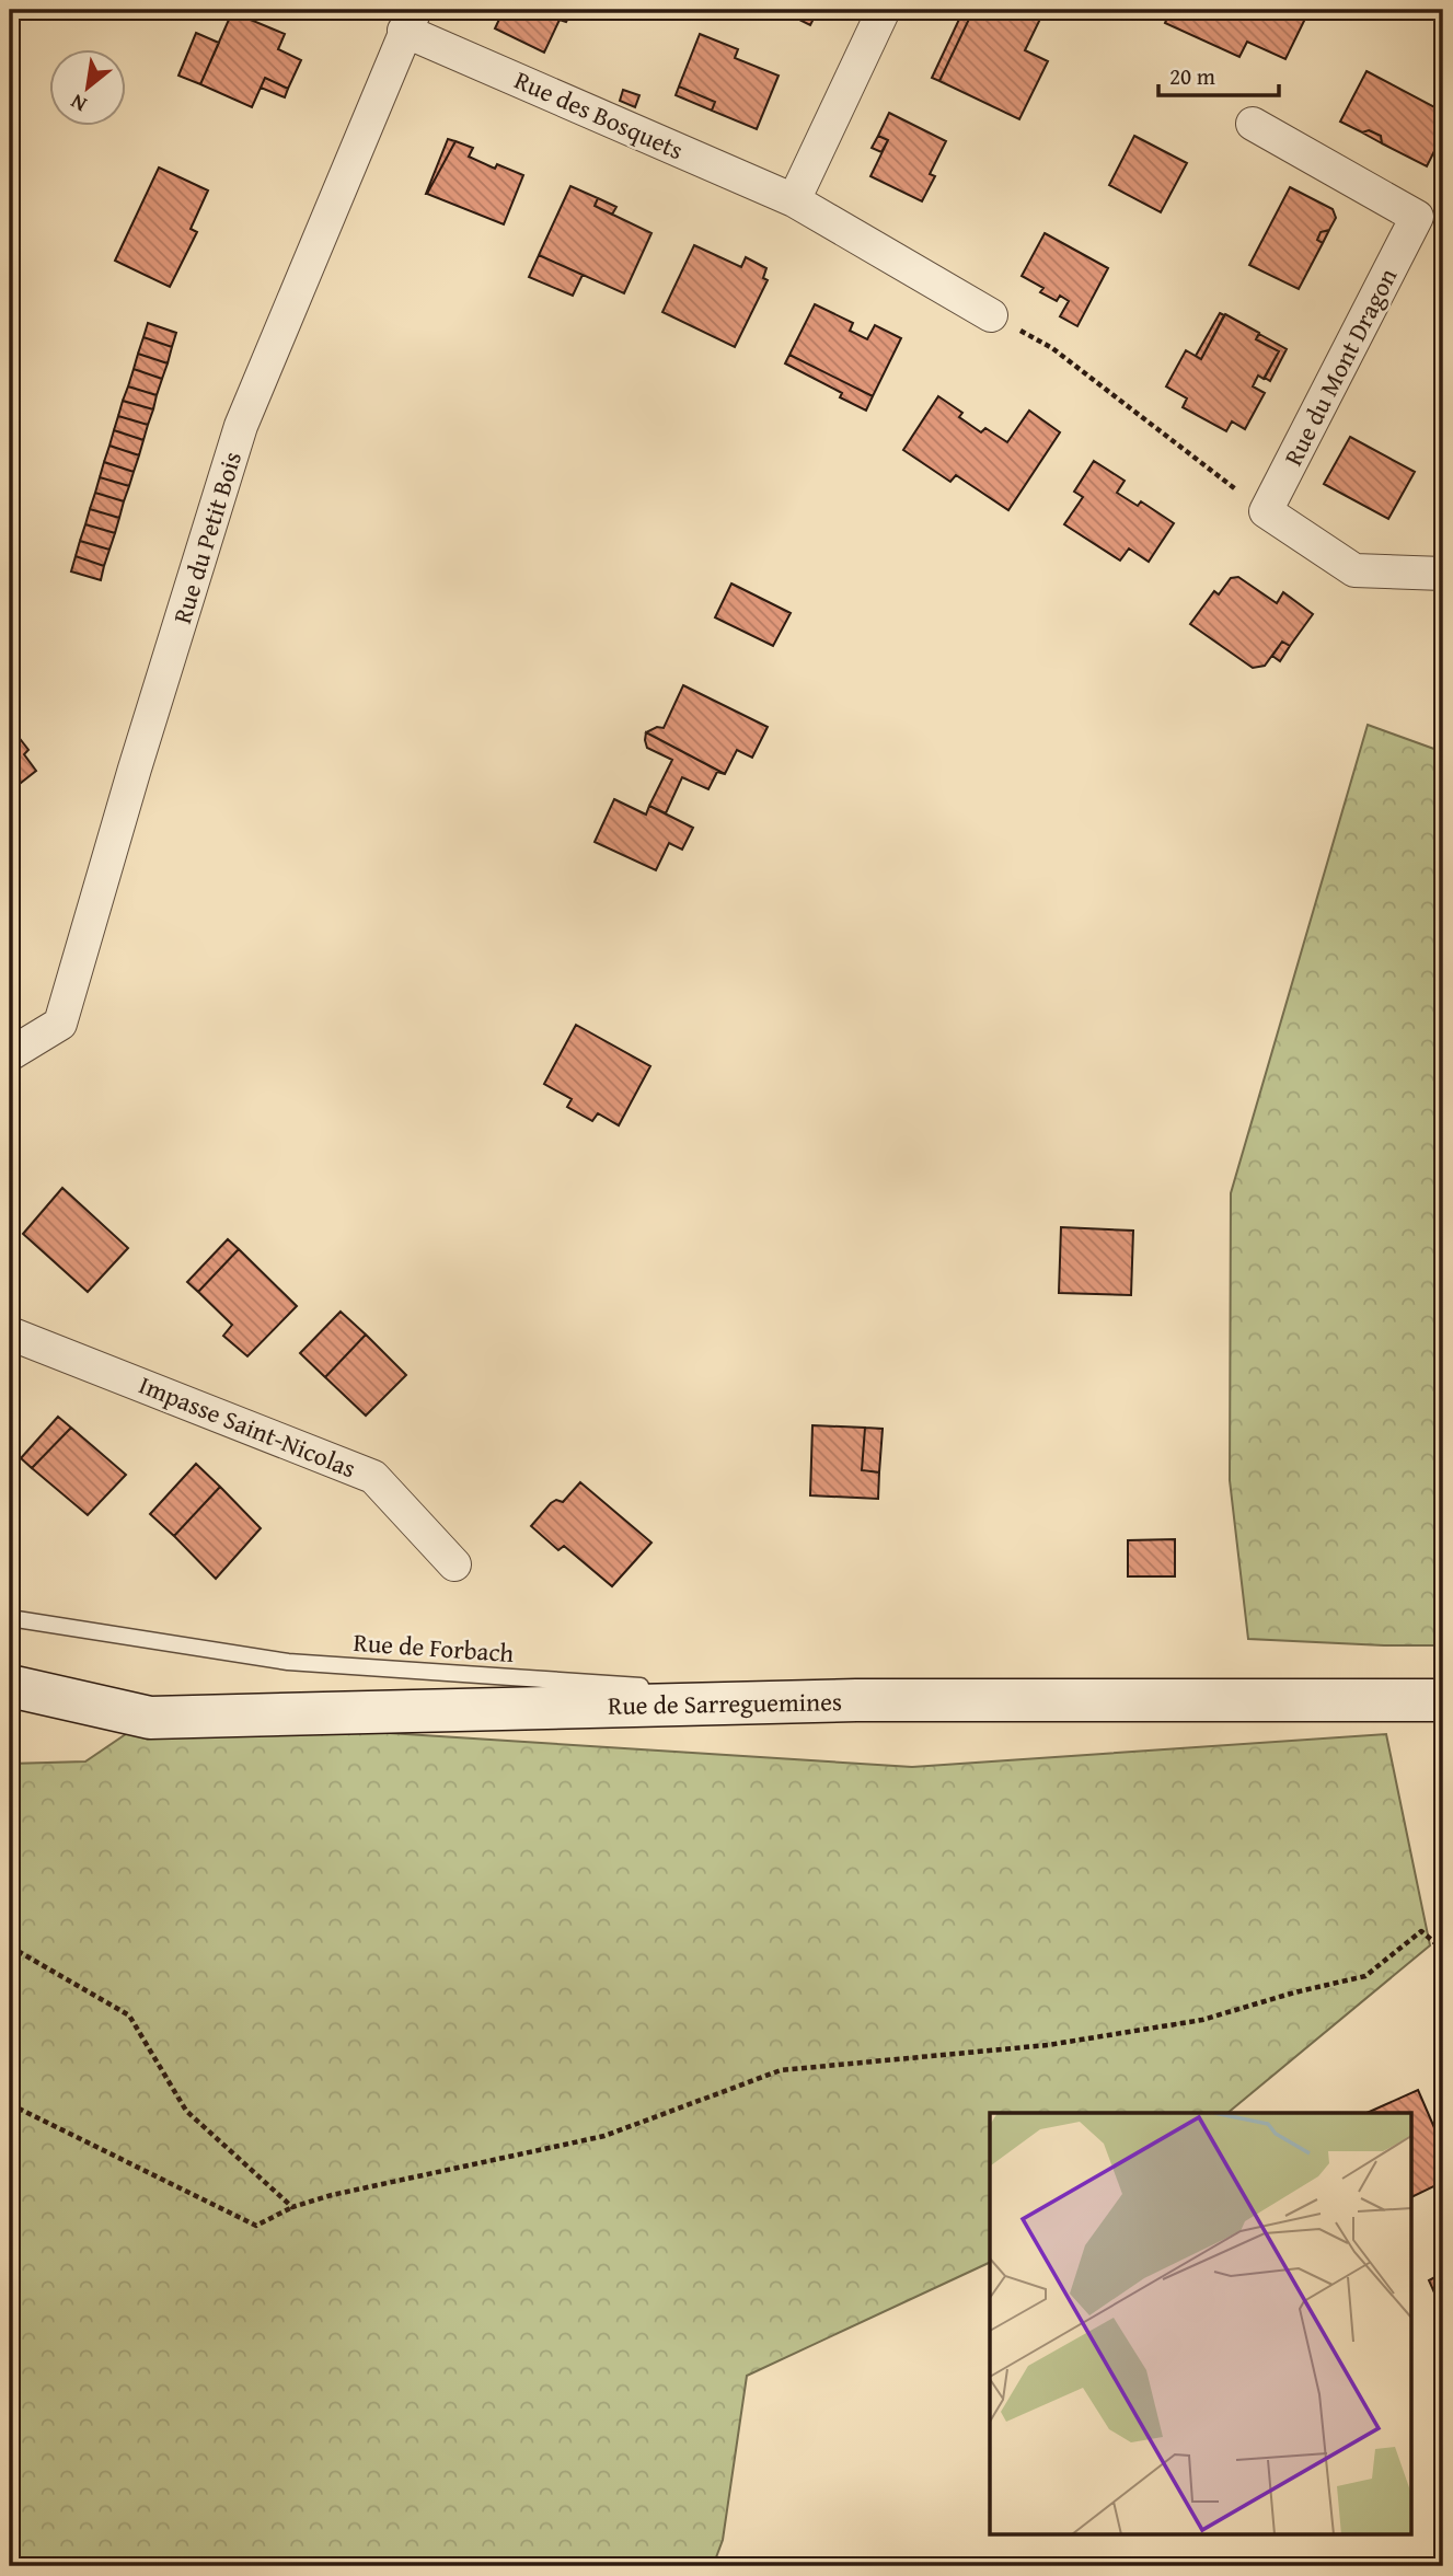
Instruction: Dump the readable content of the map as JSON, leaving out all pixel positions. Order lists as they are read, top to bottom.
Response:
{
  "streets": {
    "main road": ["Rue de Sarreguemines"],
    "street": [
      "Rue des Bosquets",
      "Rue du Mont Dragon",
      "Rue du Petit Bois",
      "Impasse Saint-Nicolas"
    ],
    "lane": ["Rue de Forbach"]
  },
  "crossings": [
    ["Rue des Bosquets", "Rue du Petit Bois"],
    ["Rue de Forbach", "Rue de Sarreguemines"]
  ],
  "scale_bar": "20 m",
  "north": "bottom left"
}
